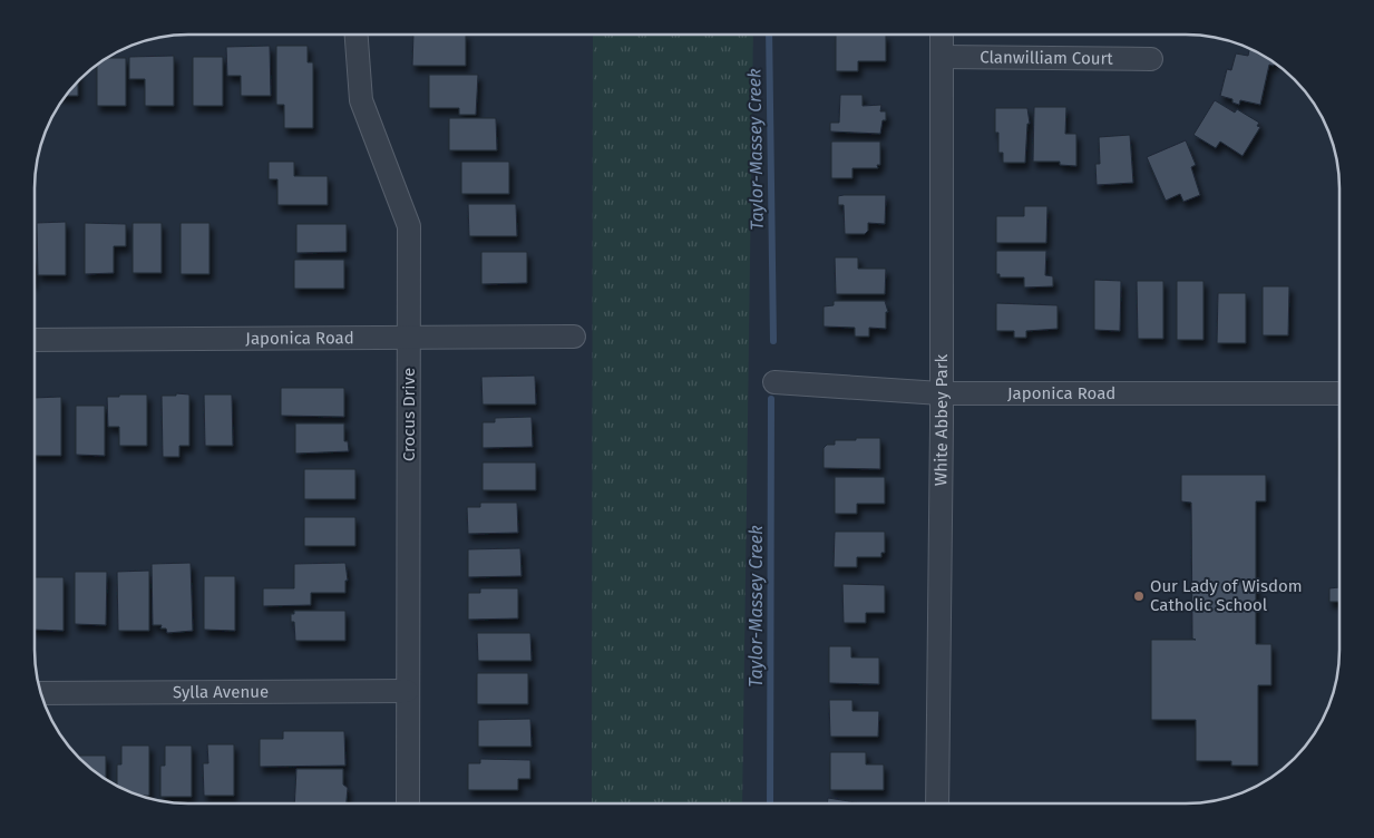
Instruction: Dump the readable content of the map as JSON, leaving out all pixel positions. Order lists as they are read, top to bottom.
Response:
{
  "streets": {
    "street": [
      "Clanwilliam Court",
      "Japonica Road",
      "Crocus Drive",
      "White Abbey Park",
      "Sylla Avenue"
    ]
  },
  "crossings": [
    ["Clanwilliam Court", "White Abbey Park"],
    ["Japonica Road", "Crocus Drive"],
    ["Japonica Road", "White Abbey Park"],
    ["Crocus Drive", "Sylla Avenue"]
  ],
  "water": ["Taylor-Massey Creek"],
  "places": ["Our Lady of Wisdom Catholic School"]
}
